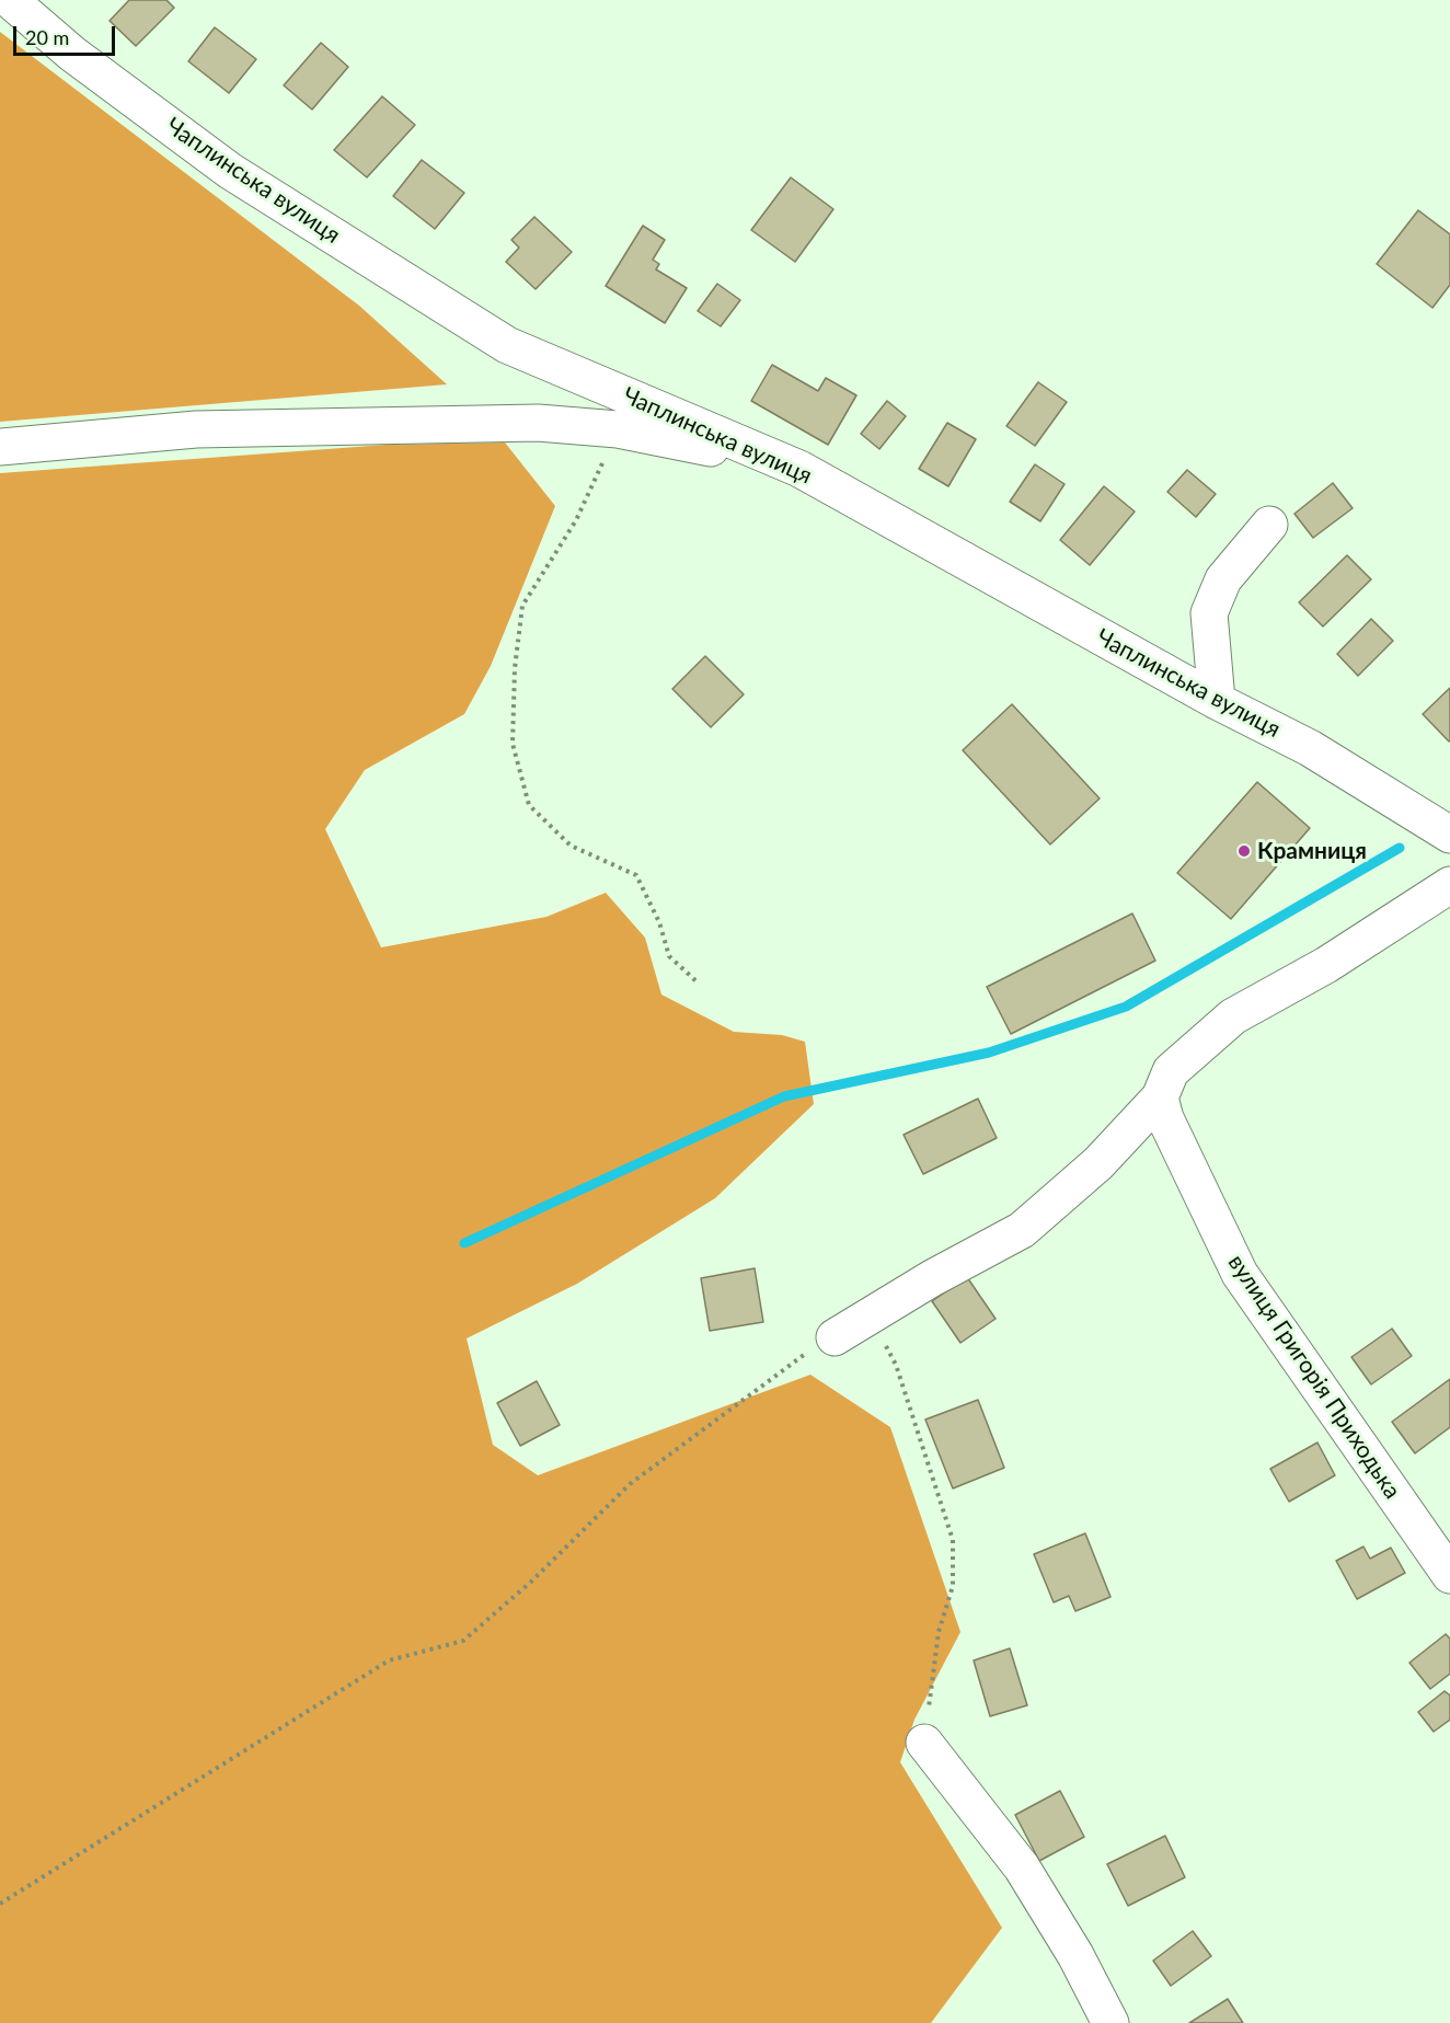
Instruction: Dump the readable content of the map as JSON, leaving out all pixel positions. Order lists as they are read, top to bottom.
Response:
{
  "streets": {
    "street": ["Чаплинська вулиця", "вулиця Григорія Приходька"]
  },
  "places": ["Крамниця"],
  "scale_bar": "20 m"
}
